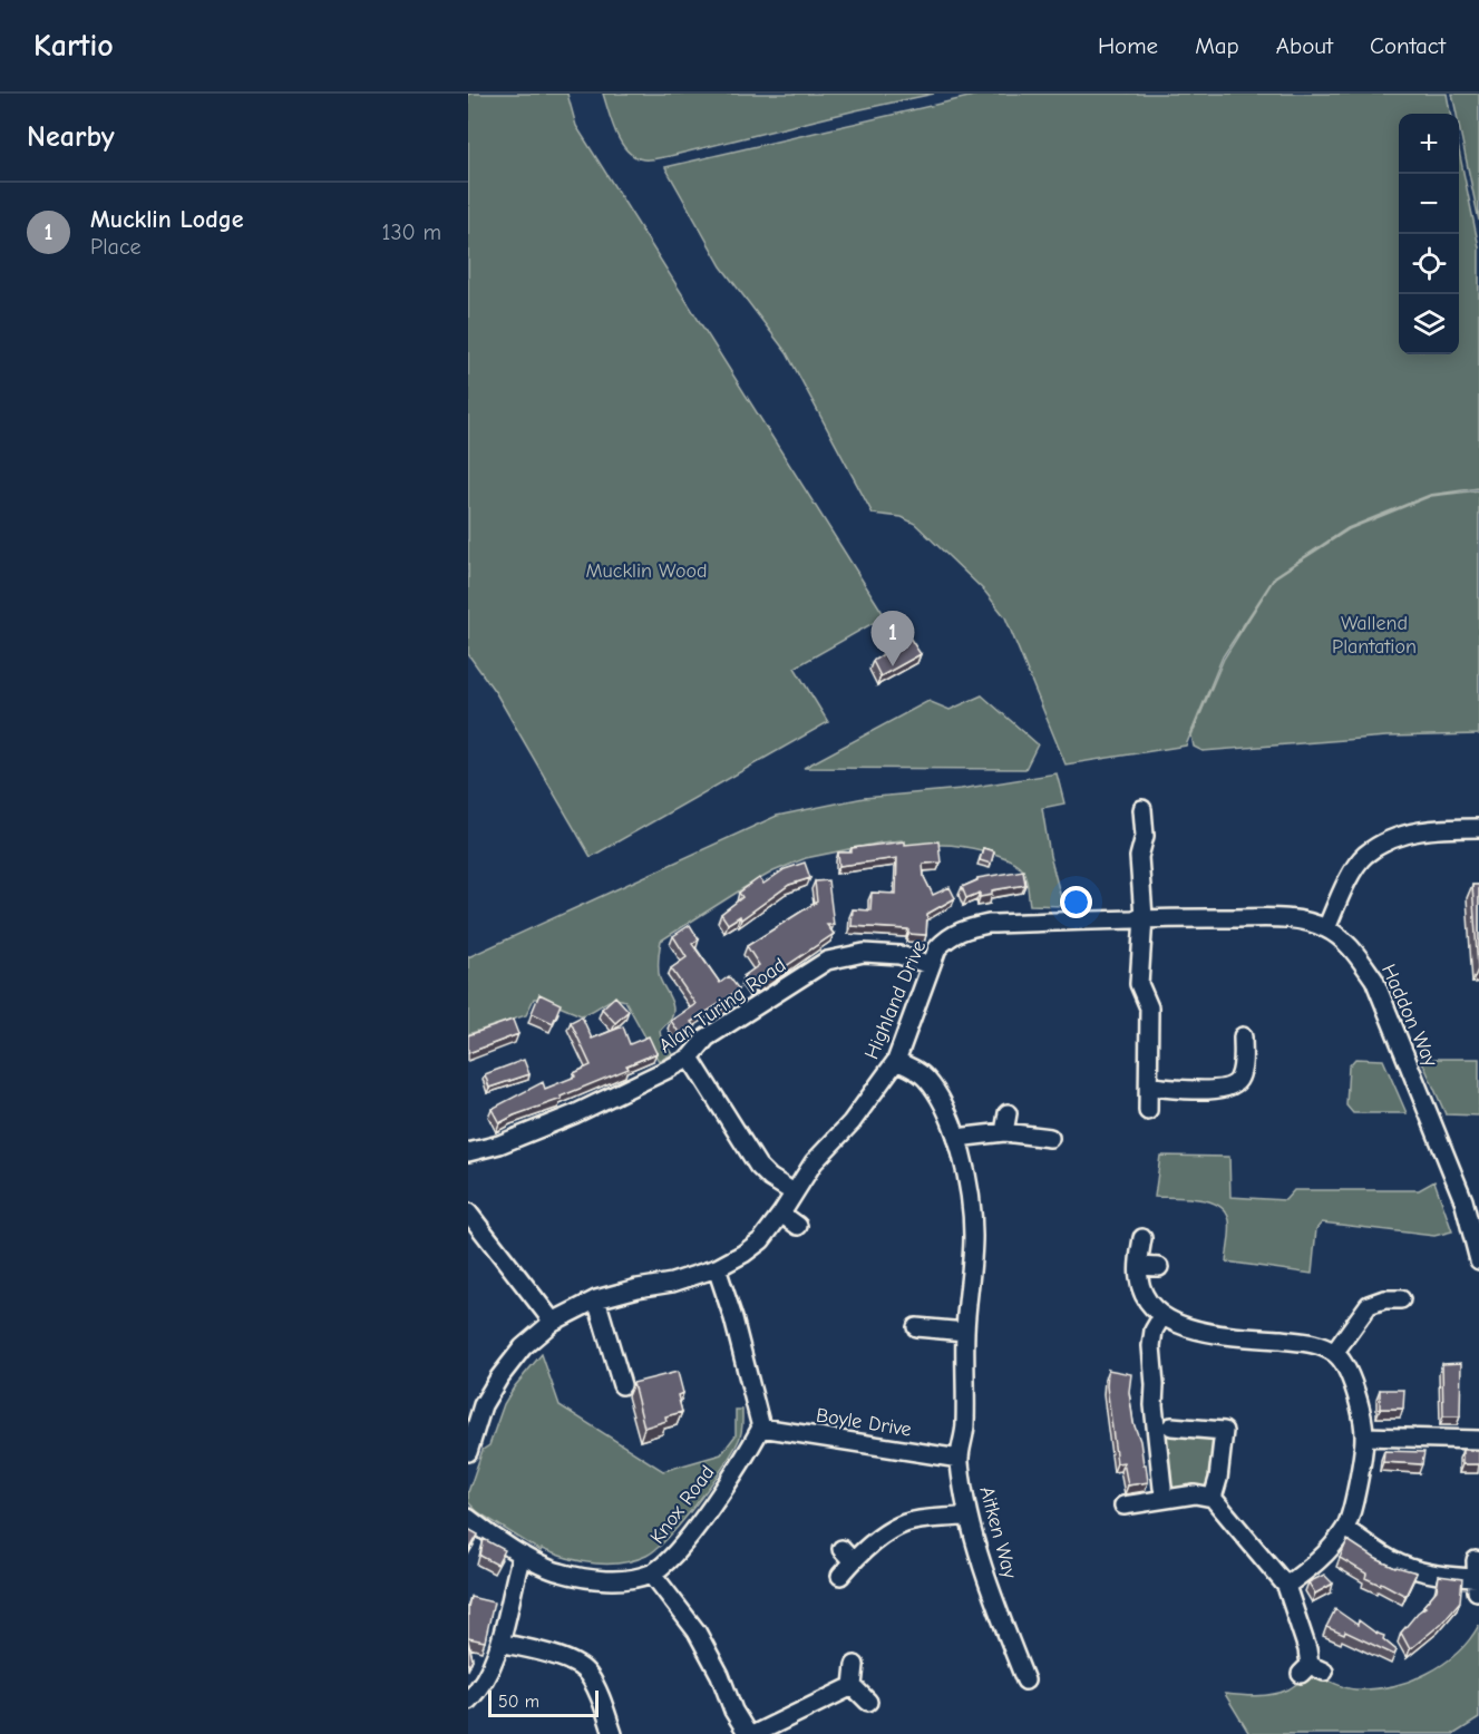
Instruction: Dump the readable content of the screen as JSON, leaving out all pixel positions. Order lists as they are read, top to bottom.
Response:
{
  "streets": {
    "street": [
      "Highland Drive",
      "Alan Turing Road",
      "Haddon Way",
      "Boyle Drive",
      "Knox Road",
      "Aitken Way"
    ]
  },
  "crossings": [
    ["Highland Drive", "Alan Turing Road"],
    ["Highland Drive", "Haddon Way"],
    ["Highland Drive", "Aitken Way"],
    ["Boyle Drive", "Knox Road"],
    ["Boyle Drive", "Aitken Way"]
  ],
  "parks": ["Mucklin Wood", "Wallend Plantation"],
  "scale_bar": "50 m",
  "page": {
    "header": "Kartio",
    "nav": [
      "Home",
      "Map",
      "About",
      "Contact"
    ],
    "heading": "Nearby",
    "map_buttons": ["+", "−"],
    "list": [
      {
        "mark": "1",
        "name": "Mucklin Lodge",
        "note": "Place",
        "value": "130 m"
      }
    ],
    "pins": "1",
    "scale": "50 m"
  }
}
